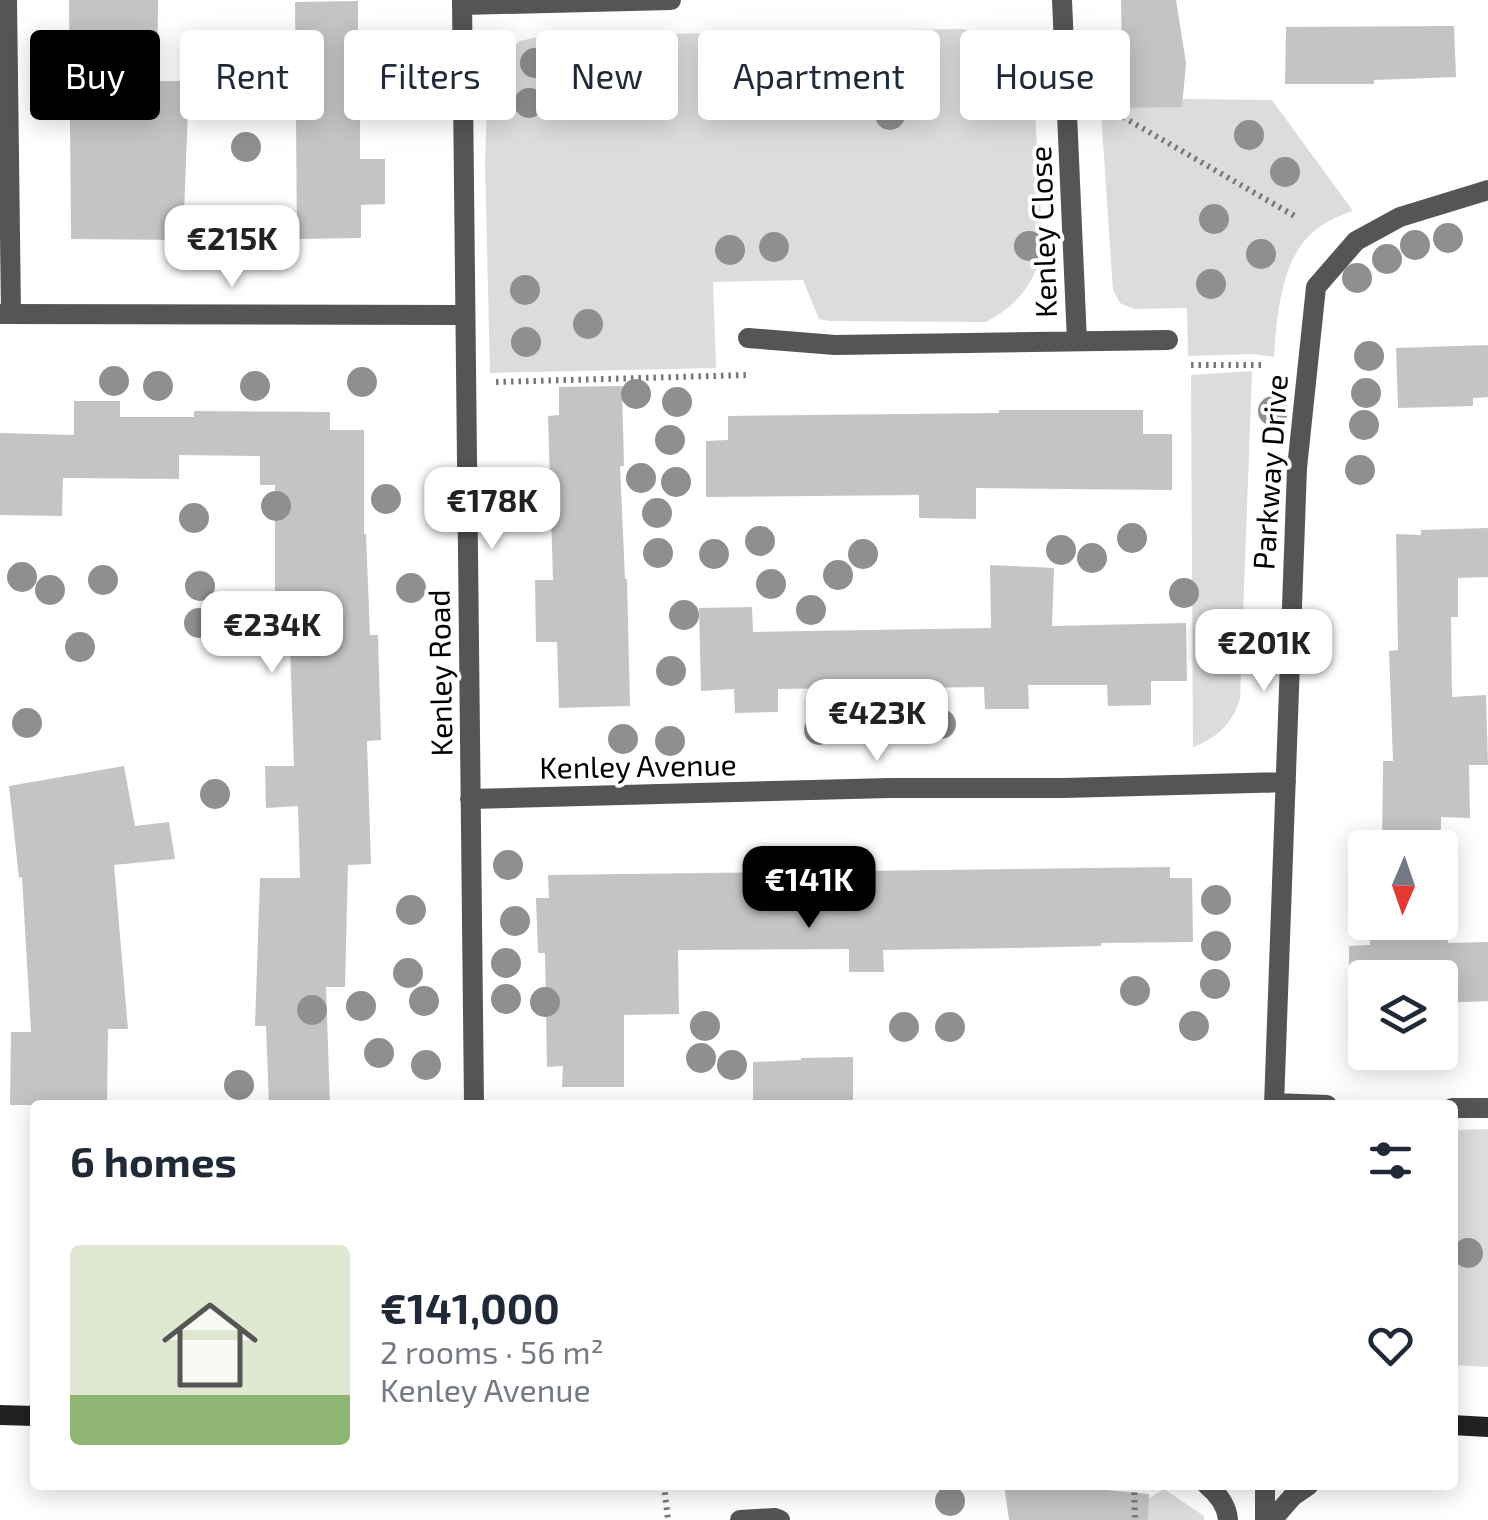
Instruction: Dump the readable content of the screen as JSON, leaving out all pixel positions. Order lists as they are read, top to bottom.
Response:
{
  "streets": {
    "street": [
      "Kenley Close",
      "Parkway Drive",
      "Kenley Road",
      "Kenley Avenue"
    ]
  },
  "crossings": [
    ["Parkway Drive", "Kenley Avenue"],
    ["Kenley Road", "Kenley Avenue"]
  ],
  "north": "bottom",
  "page": {
    "chip": [
      "Buy",
      "Rent",
      "Filters",
      "New",
      "Apartment",
      "House"
    ],
    "price": [
      "€215K",
      "€178K",
      "€234K",
      "€201K",
      "€423K",
      "€141K"
    ],
    "heading": "6 homes",
    "list": [
      {
        "name": "€141,000",
        "note": "2 rooms · 56 m² · Kenley Avenue"
      }
    ]
  }
}
